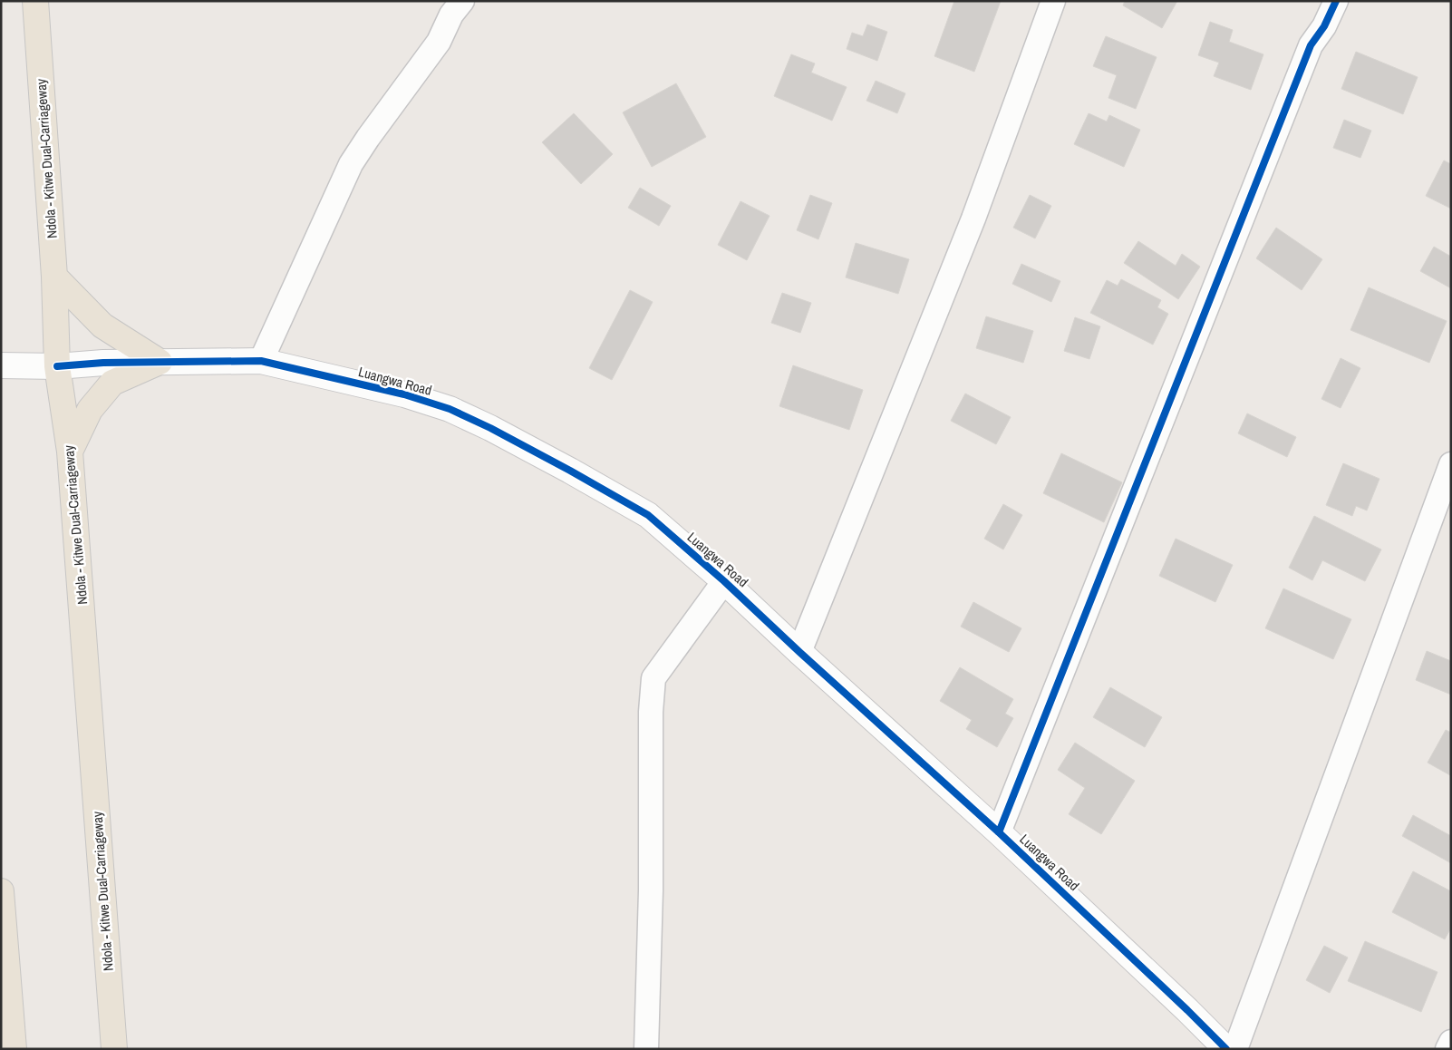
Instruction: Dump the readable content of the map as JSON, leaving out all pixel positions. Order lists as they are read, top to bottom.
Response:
{
  "streets": {
    "highway": ["Ndola - Kitwe Dual-Carriageway"],
    "street": ["Luangwa Road"]
  },
  "crossings": [
    ["Ndola - Kitwe Dual-Carriageway", "Luangwa Road"]
  ]
}
